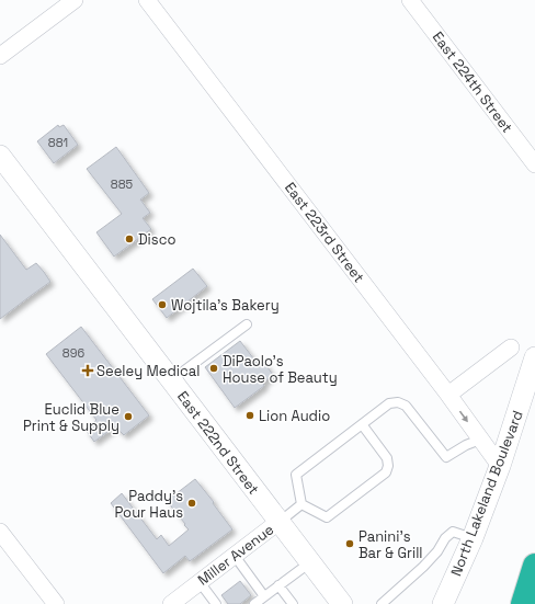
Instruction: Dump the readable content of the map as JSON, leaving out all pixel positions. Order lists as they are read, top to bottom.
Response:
{
  "streets": {
    "street": [
      "East 224th Street",
      "East 223rd Street",
      "East 222nd Street",
      "North Lakeland Boulevard",
      "Miller Avenue"
    ]
  },
  "crossings": [
    ["East 223rd Street", "North Lakeland Boulevard"],
    ["East 222nd Street", "Miller Avenue"]
  ],
  "places": {
    "other": [
      "Disco",
      "Wojtila's Bakery",
      "DiPaolo's House of Beauty",
      "Lion Audio",
      "Euclid Blue Print & Supply",
      "Paddy's Pour Haus",
      "Panini's Bar & Grill"
    ],
    "health": ["Seeley Medical"]
  },
  "house_numbers": ["881", "885", "896"]
}
